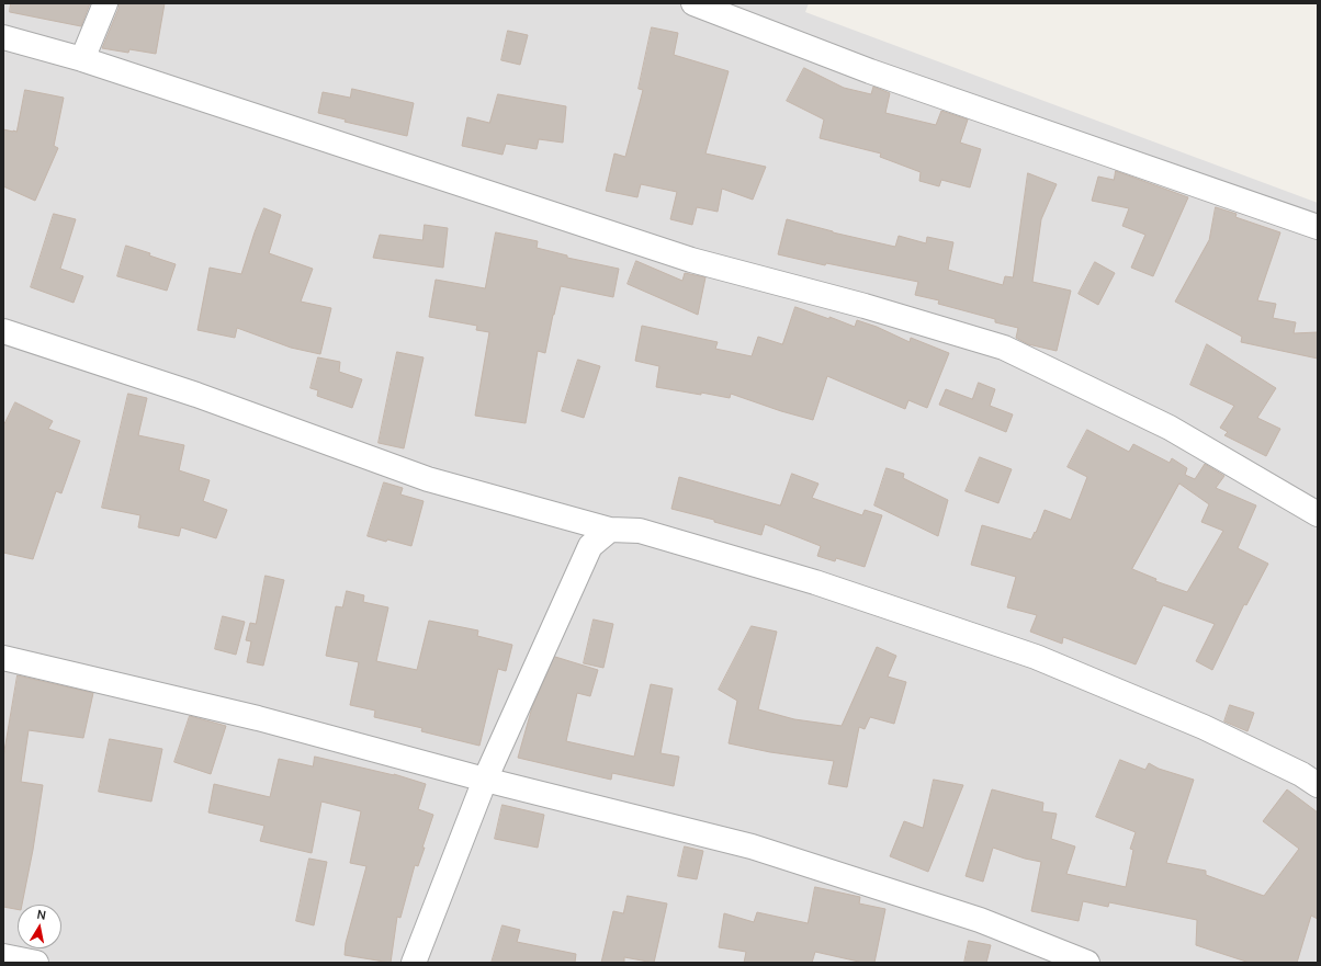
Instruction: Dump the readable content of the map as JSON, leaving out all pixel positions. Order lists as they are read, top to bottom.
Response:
{
  "north": "top"
}
